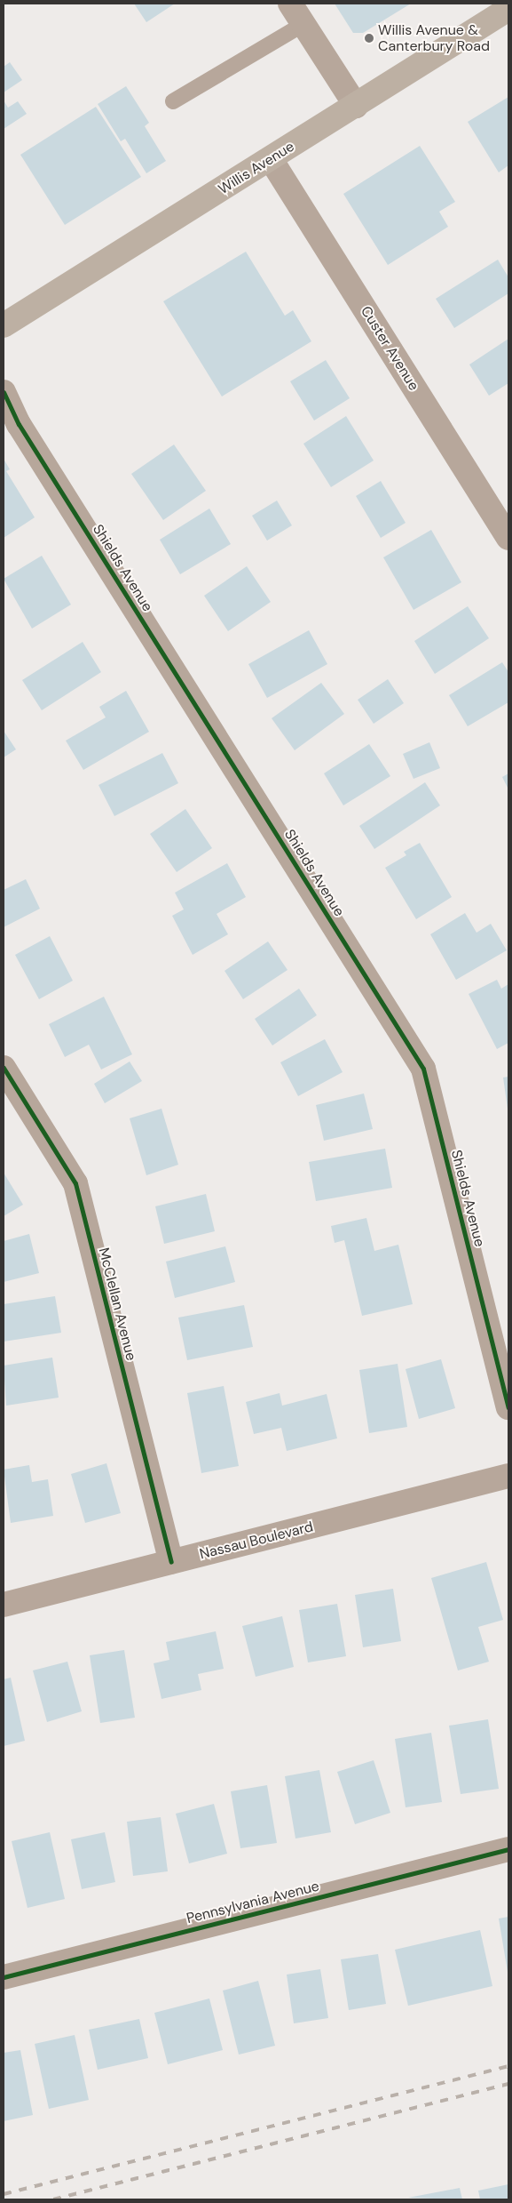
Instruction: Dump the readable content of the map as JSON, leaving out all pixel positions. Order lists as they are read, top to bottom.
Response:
{
  "streets": {
    "main road": ["Willis Avenue"],
    "street": [
      "Custer Avenue",
      "Shields Avenue",
      "McClellan Avenue",
      "Nassau Boulevard",
      "Pennsylvania Avenue"
    ]
  },
  "crossings": [
    ["Willis Avenue", "Custer Avenue"],
    ["McClellan Avenue", "Nassau Boulevard"]
  ],
  "places": ["Willis Avenue & Canterbury Road"]
}
